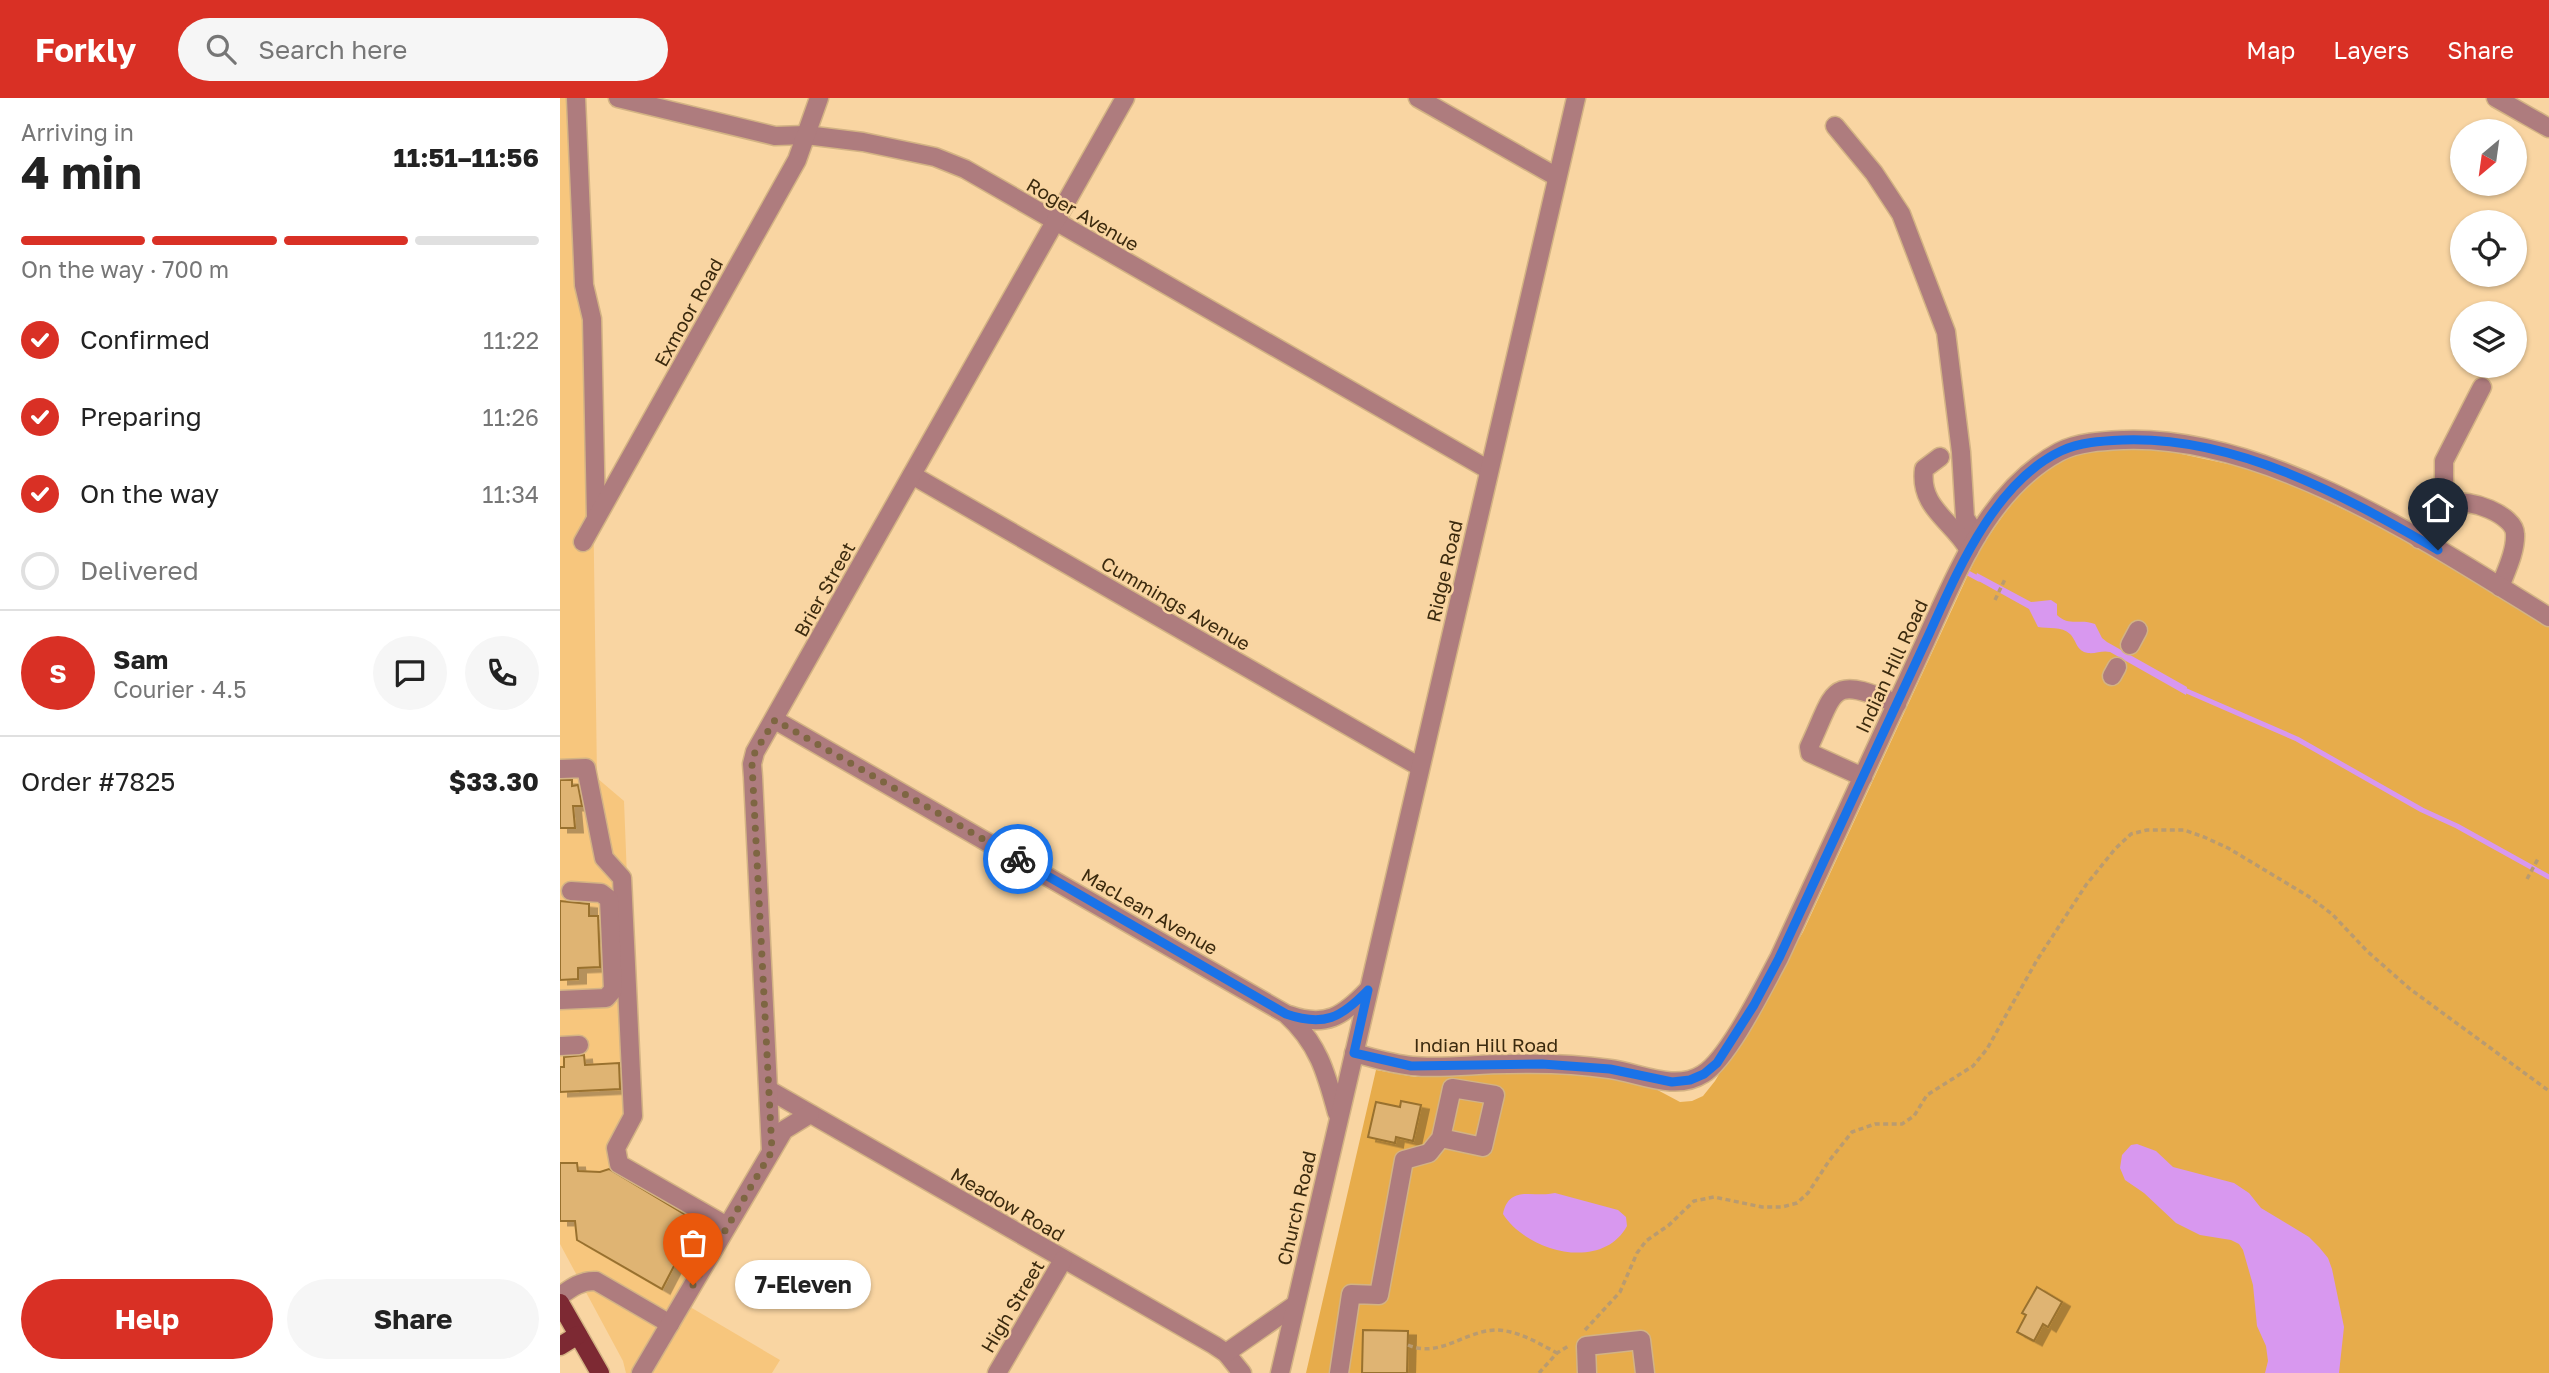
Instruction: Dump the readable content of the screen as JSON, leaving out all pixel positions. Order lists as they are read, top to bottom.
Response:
{
  "streets": {
    "street": [
      "Roger Avenue",
      "Exmoor Road",
      "Ridge Road",
      "Brier Street",
      "Cummings Avenue",
      "Indian Hill Road",
      "MacLean Avenue",
      "Meadow Road",
      "Church Road",
      "High Street"
    ]
  },
  "crossings": [
    ["Roger Avenue", "Exmoor Road"],
    ["Roger Avenue", "Ridge Road"],
    ["Roger Avenue", "Brier Street"],
    ["Ridge Road", "Cummings Avenue"],
    ["Ridge Road", "Indian Hill Road"],
    ["Ridge Road", "MacLean Avenue"],
    ["Ridge Road", "Church Road"],
    ["Brier Street", "Cummings Avenue"],
    ["Brier Street", "MacLean Avenue"],
    ["Brier Street", "Meadow Road"],
    ["Indian Hill Road", "Church Road"],
    ["MacLean Avenue", "Church Road"],
    ["Meadow Road", "High Street"]
  ],
  "places": ["7-Eleven"],
  "north": "bottom left",
  "page": {
    "header": "Forkly",
    "search": "Search here",
    "nav": ["Map", "Layers", "Share"],
    "heading": ["4 min", "Arriving in", "11:51–11:56"],
    "panel": [
      "Sam",
      "Courier · 4.5",
      "Order #7825",
      "$33.30"
    ],
    "bar": "On the way · 700 m",
    "list": [
      ["Confirmed", "11:22"],
      ["Preparing", "11:26"],
      ["On the way", "11:34"],
      "Delivered"
    ],
    "round": "S",
    "bubble": "7-Eleven",
    "buttons": ["Help", "Share"]
  }
}
